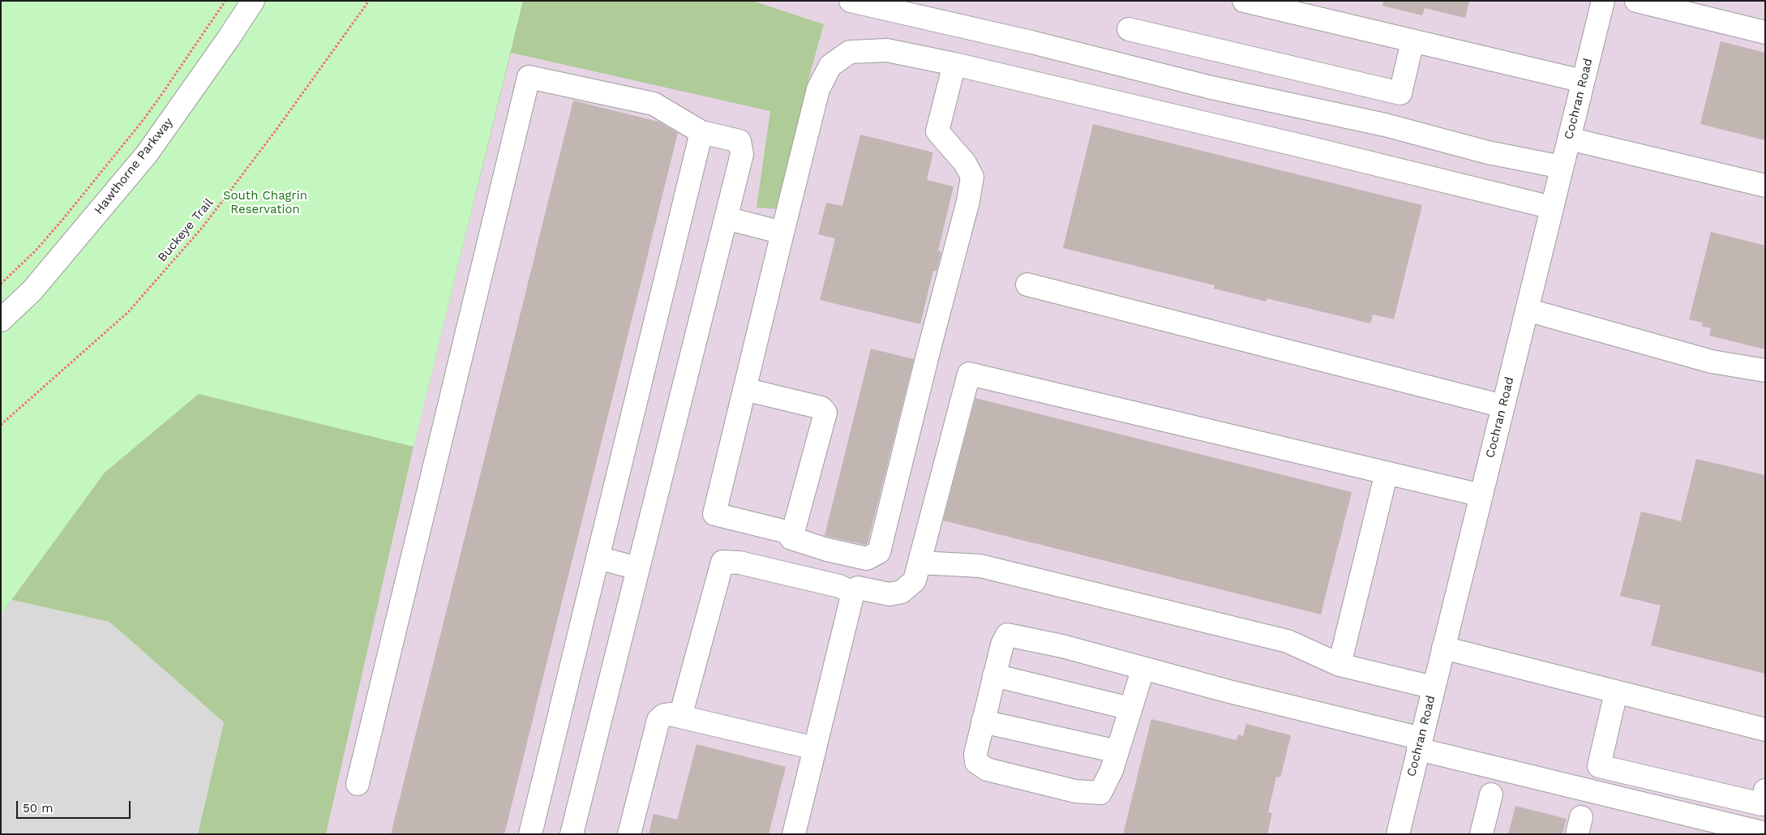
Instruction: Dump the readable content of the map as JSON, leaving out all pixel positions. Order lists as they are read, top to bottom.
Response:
{
  "streets": {
    "street": ["Cochran Road", "Hawthorne Parkway"],
    "path": ["Buckeye Trail"]
  },
  "parks": ["South Chagrin Reservation"],
  "scale_bar": "50 m"
}
